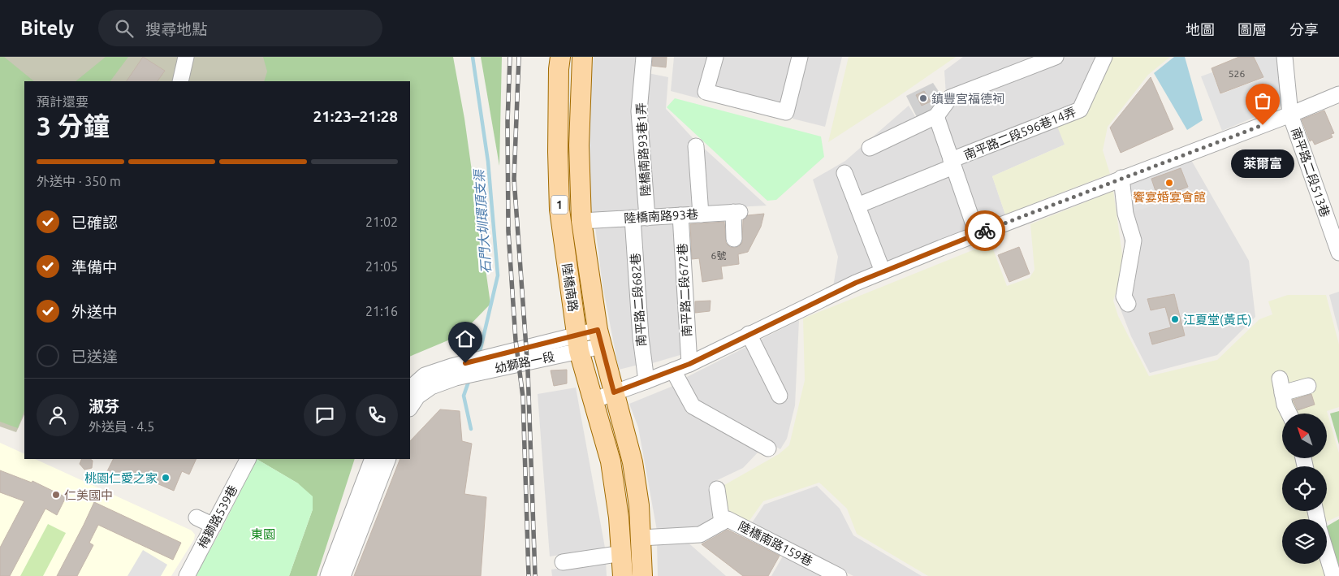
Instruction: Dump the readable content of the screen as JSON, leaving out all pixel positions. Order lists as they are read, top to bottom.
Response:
{
  "streets": {
    "main road": ["1", "陸橋南路"],
    "street": [
      "南平路二段596巷14弄",
      "陸橋南路93巷1弄",
      "南平路二段513巷",
      "陸橋南路93巷",
      "南平路二段672巷",
      "南平路二段682巷",
      "幼獅路一段",
      "梅獅路539巷",
      "陸橋南路159巷"
    ]
  },
  "crossings": [
    ["陸橋南路93巷1弄", "陸橋南路93巷"],
    ["陸橋南路93巷1弄", "南平路二段682巷"],
    ["1", "陸橋南路"],
    ["1", "陸橋南路159巷"],
    ["陸橋南路93巷", "陸橋南路"],
    ["陸橋南路93巷", "南平路二段672巷"],
    ["陸橋南路93巷", "南平路二段682巷"],
    ["陸橋南路", "幼獅路一段"],
    ["陸橋南路", "陸橋南路159巷"]
  ],
  "water": ["石門大圳環頂支渠"],
  "parks": ["東園"],
  "places": [
    "鎮豐宮福德祠",
    "萊爾富",
    "饗宴婚宴會館",
    "江夏堂(黃氏)",
    "桃園仁愛之家",
    "仁美國中"
  ],
  "house_numbers": ["526", "6號"],
  "north": "top left",
  "page": {
    "header": "Bitely",
    "search": "搜尋地點",
    "nav": ["地圖", "圖層", "分享"],
    "heading": ["3 分鐘", "預計還要", "21:23–21:28"],
    "panel": ["淑芬", "外送員 · 4.5"],
    "bubble": "萊爾富",
    "bar": "外送中 · 350 m",
    "list": [
      ["已確認", "21:02"],
      ["準備中", "21:05"],
      ["外送中", "21:16"],
      "已送達"
    ]
  }
}
